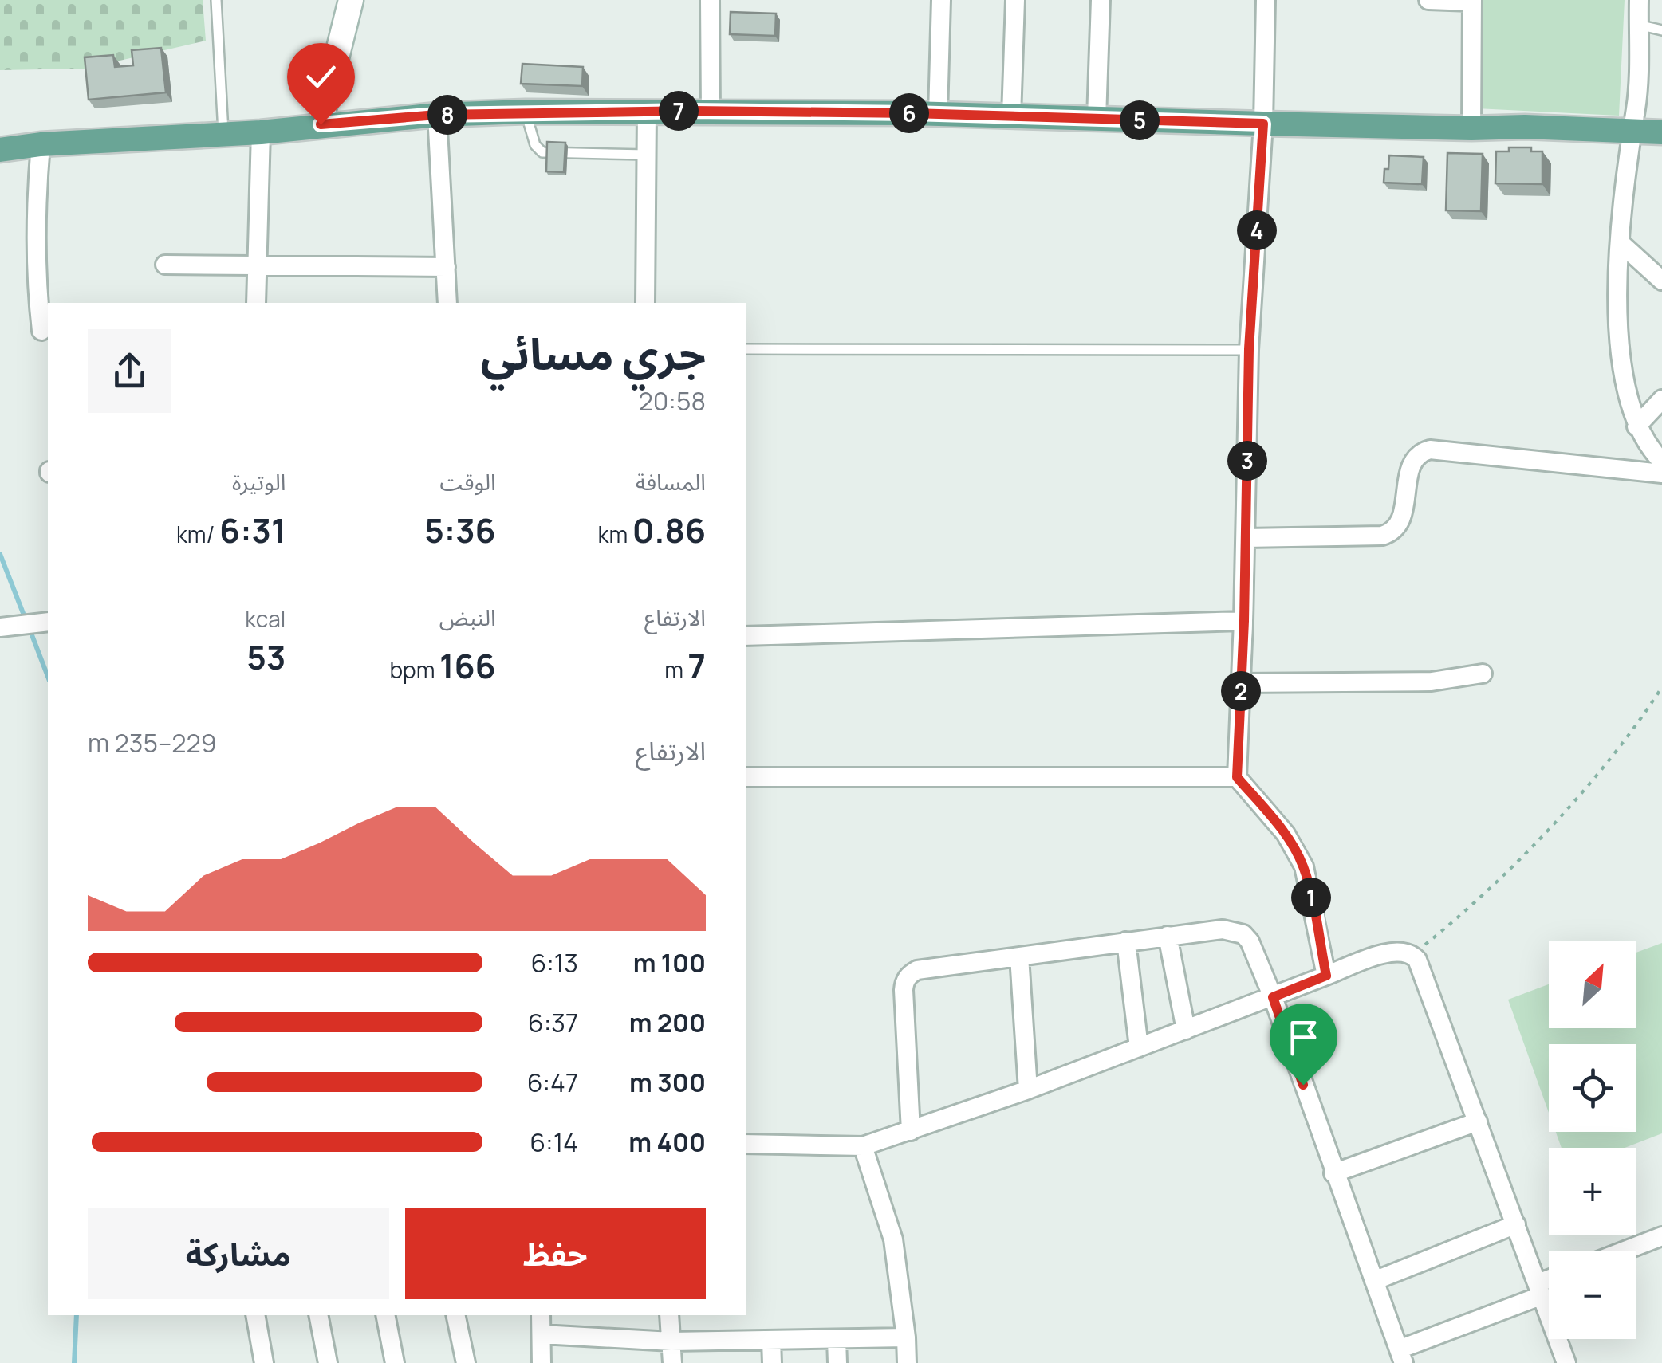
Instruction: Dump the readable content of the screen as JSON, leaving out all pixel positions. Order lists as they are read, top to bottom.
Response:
{
  "north": "top right",
  "page": {
    "pins": [
      "7",
      "6",
      "8",
      "5",
      "4",
      "3",
      "2",
      "1"
    ],
    "heading": ["جري مسائي", "20:58"],
    "stats": [
      ["المسافة", "0.86 km"],
      ["الوقت", "5:36"],
      ["الوتيرة", "6:31 /km"],
      ["الارتفاع", "7 m"],
      ["النبض", "166 bpm"],
      ["kcal", "53"]
    ],
    "chart": ["الارتفاع", "229–235 m"],
    "list": [
      {
        "name": "100 m",
        "note": "6:13"
      },
      {
        "name": "200 m",
        "note": "6:37"
      },
      {
        "name": "300 m",
        "note": "6:47"
      },
      {
        "name": "400 m",
        "note": "6:14"
      }
    ],
    "map_buttons": ["+", "−"],
    "buttons": ["حفظ", "مشاركة"]
  }
}
